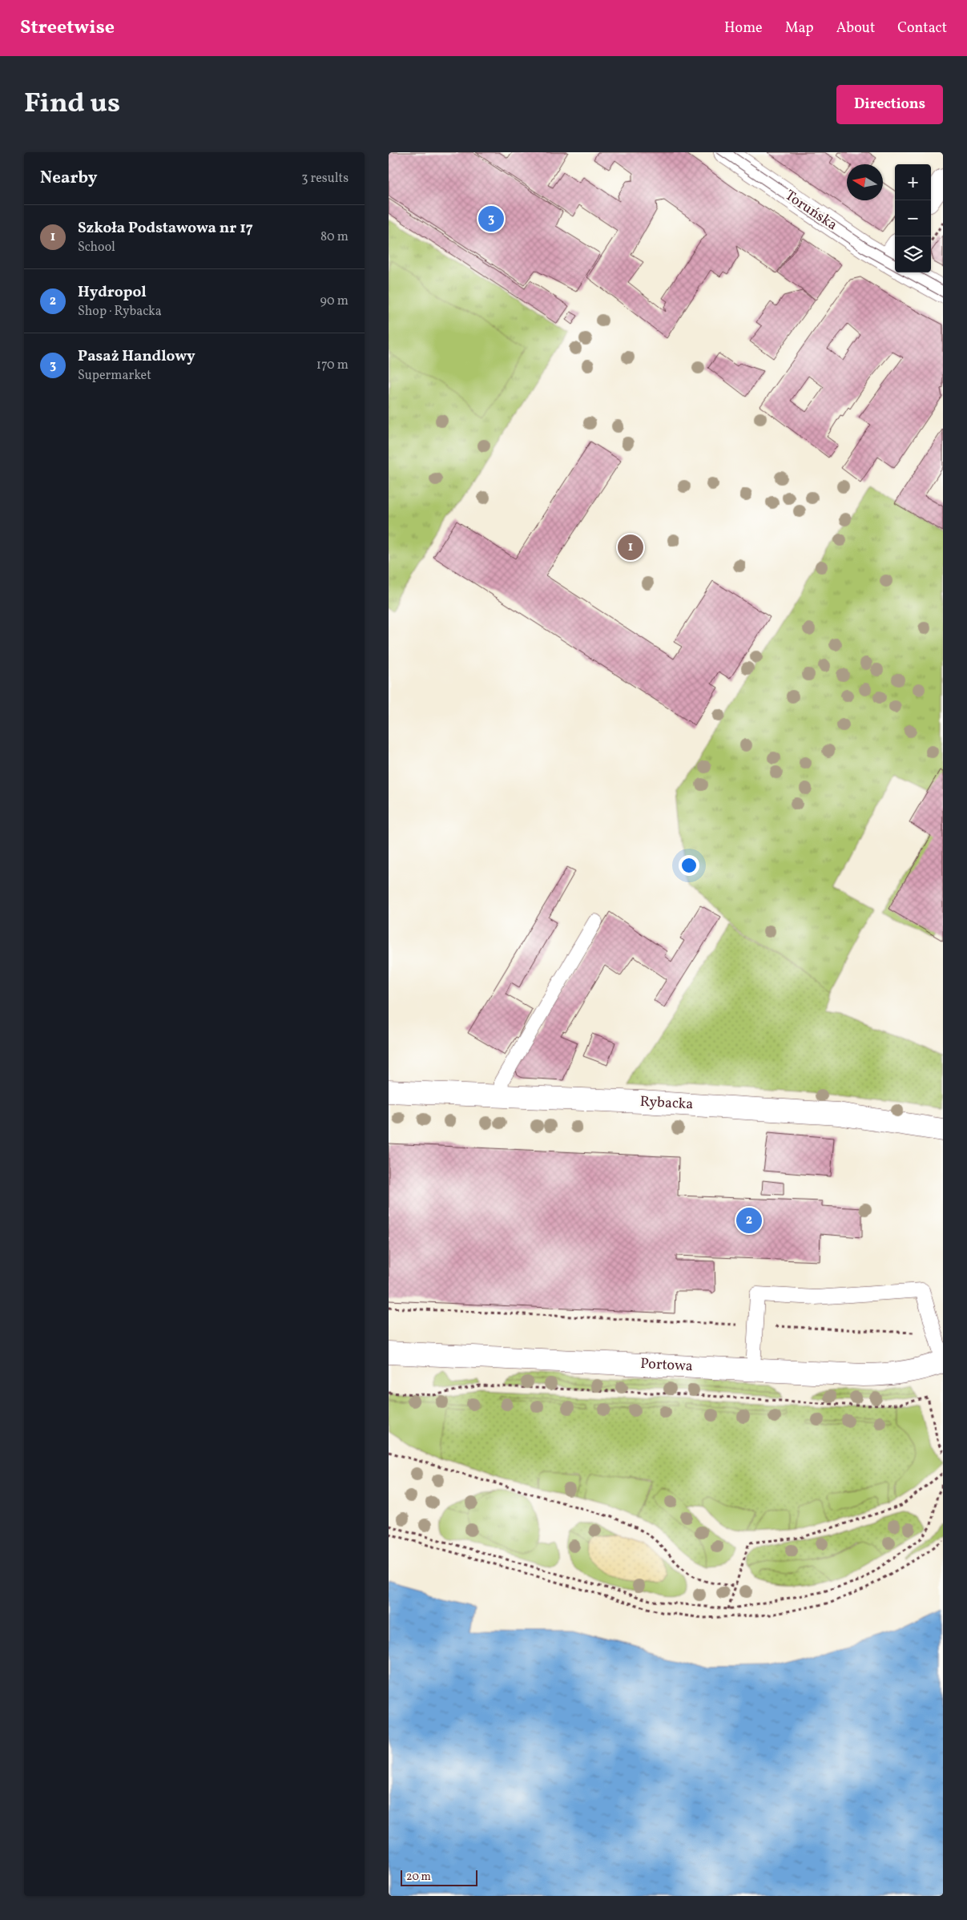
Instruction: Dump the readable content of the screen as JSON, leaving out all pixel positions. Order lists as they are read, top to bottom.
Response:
{
  "streets": {
    "street": ["Toruńska", "Rybacka", "Portowa"]
  },
  "scale_bar": "20 m",
  "north": "left",
  "page": {
    "header": "Streetwise",
    "nav": [
      "Home",
      "Map",
      "About",
      "Contact"
    ],
    "title": "Find us",
    "buttons": "Directions",
    "heading": ["Nearby", "3 results"],
    "map_buttons": ["+", "−"],
    "list": [
      {
        "mark": "1",
        "name": "Szkoła Podstawowa nr 17",
        "note": "School",
        "value": "80 m"
      },
      {
        "mark": "2",
        "name": "Hydropol",
        "note": "Shop · Rybacka",
        "value": "90 m"
      },
      {
        "mark": "3",
        "name": "Pasaż Handlowy",
        "note": "Supermarket",
        "value": "170 m"
      }
    ],
    "pins": ["3", "1", "2"],
    "scale": "20 m"
  }
}
